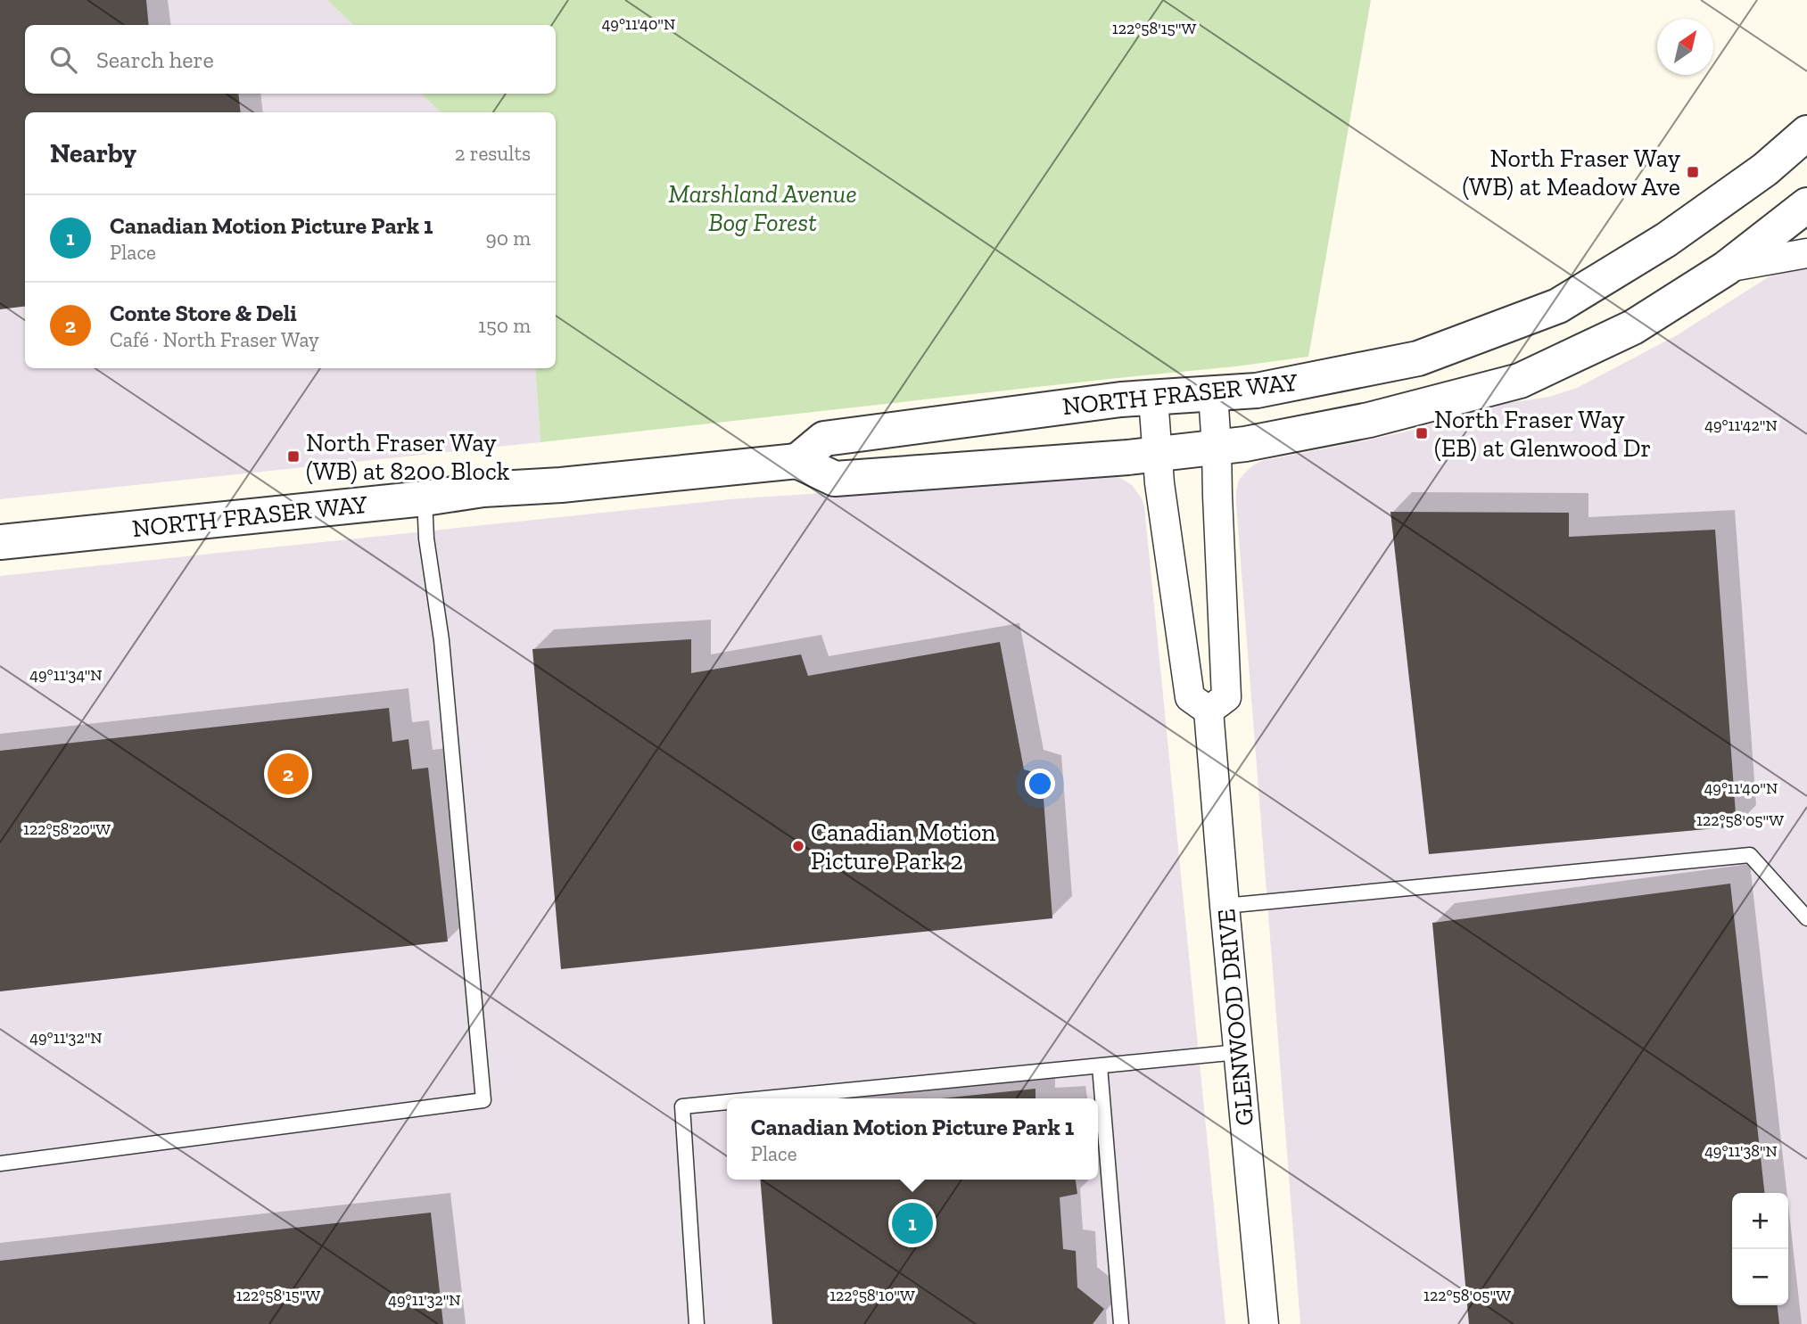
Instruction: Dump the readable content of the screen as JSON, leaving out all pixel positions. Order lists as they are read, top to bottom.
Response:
{
  "streets": {
    "street": ["NORTH FRASER WAY", "GLENWOOD DRIVE"]
  },
  "parks": ["Marshland Avenue Bog Forest"],
  "places": {
    "transit": ["North Fraser Way (WB) at Meadow Ave", "North Fraser Way (EB) at Glenwood Dr", "North Fraser Way (WB) at 8200 Block"],
    "other": ["Canadian Motion Picture Park 2"]
  },
  "north": "top right",
  "page": {
    "search": "Search here",
    "heading": ["Nearby", "2 results"],
    "list": [
      {
        "mark": "1",
        "name": "Canadian Motion Picture Park 1",
        "note": "Place",
        "value": "90 m"
      },
      {
        "mark": "2",
        "name": "Conte Store & Deli",
        "note": "Café · North Fraser Way",
        "value": "150 m"
      }
    ],
    "pins": ["2", "1"],
    "popup": ["Canadian Motion Picture Park 1", "Place"],
    "map_buttons": ["+", "−"]
  },
  "coordinates": [
    "49°11'40\"N",
    "122°58'15\"W",
    "49°11'42\"N",
    "49°11'34\"N",
    "122°58'05\"W",
    "122°58'20\"W",
    "49°11'32\"N",
    "49°11'38\"N",
    "122°58'10\"W"
  ]
}
